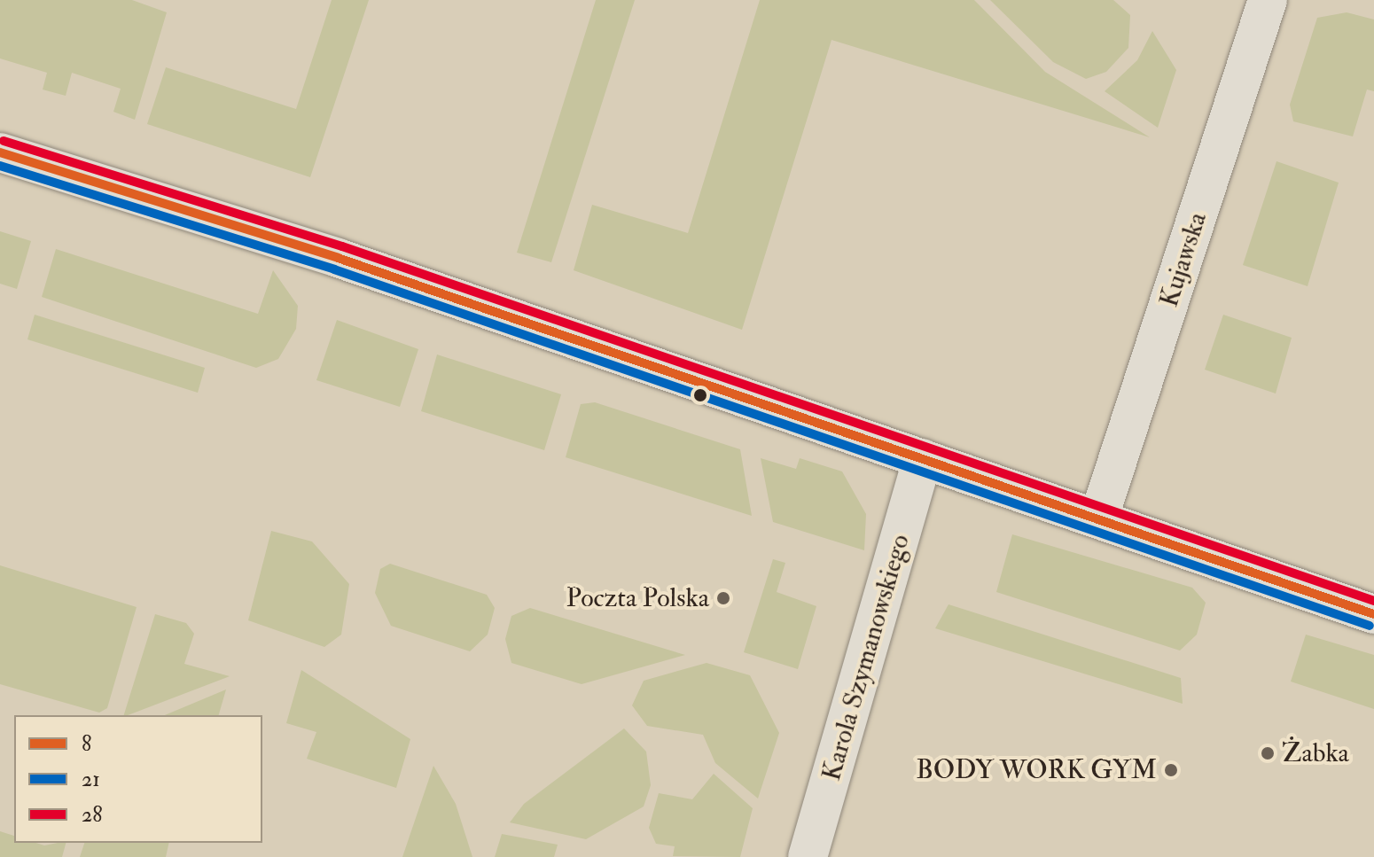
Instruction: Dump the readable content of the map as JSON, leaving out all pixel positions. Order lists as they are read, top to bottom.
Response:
{
  "streets": {
    "street": ["Kujawska", "Karola Szymanowskiego"]
  },
  "places": ["Poczta Polska", "Żabka", "BODY WORK GYM"],
  "lines": ["transit line 28", "transit line 8", "transit line 21"],
  "legend": ["8", "21", "28"]
}
